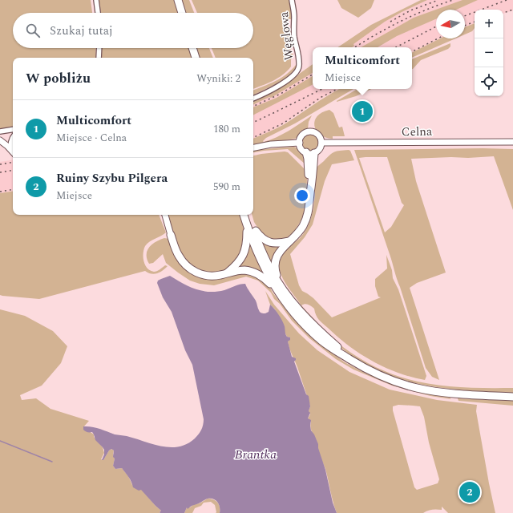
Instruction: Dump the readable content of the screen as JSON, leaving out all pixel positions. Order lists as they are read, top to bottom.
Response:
{
  "streets": {
    "street": ["Węglowa", "Celna"]
  },
  "water": ["Brantka"],
  "north": "left",
  "page": {
    "map_buttons": ["+", "−"],
    "search": "Szukaj tutaj",
    "popup": ["Multicomfort", "Miejsce"],
    "heading": ["W pobliżu", "Wyniki: 2"],
    "pins": ["1", "2"],
    "list": [
      {
        "mark": "1",
        "name": "Multicomfort",
        "note": "Miejsce · Celna",
        "value": "180 m"
      },
      {
        "mark": "2",
        "name": "Ruiny Szybu Pilgera",
        "note": "Miejsce",
        "value": "590 m"
      }
    ]
  }
}
